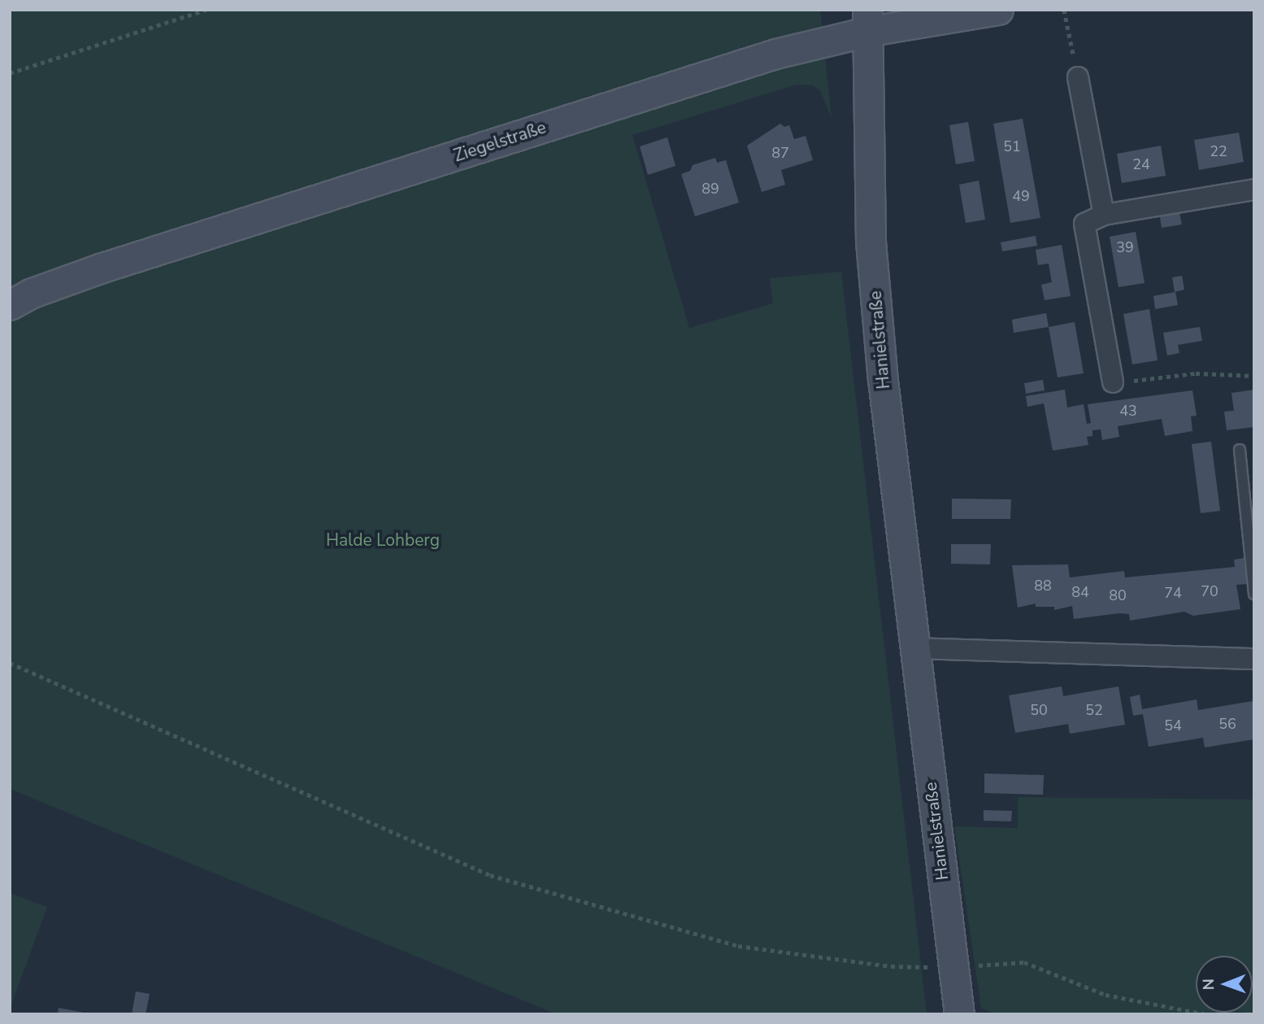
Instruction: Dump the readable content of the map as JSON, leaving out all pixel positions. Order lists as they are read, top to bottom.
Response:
{
  "streets": {
    "main road": ["Ziegelstraße", "Hanielstraße"]
  },
  "crossings": [
    ["Ziegelstraße", "Hanielstraße"]
  ],
  "parks": ["Halde Lohberg"],
  "house_numbers": [
    "51",
    "22",
    "87",
    "24",
    "89",
    "49",
    "39",
    "43",
    "88",
    "70",
    "84",
    "74",
    "80",
    "50",
    "52",
    "56",
    "54"
  ],
  "north": "left"
}
